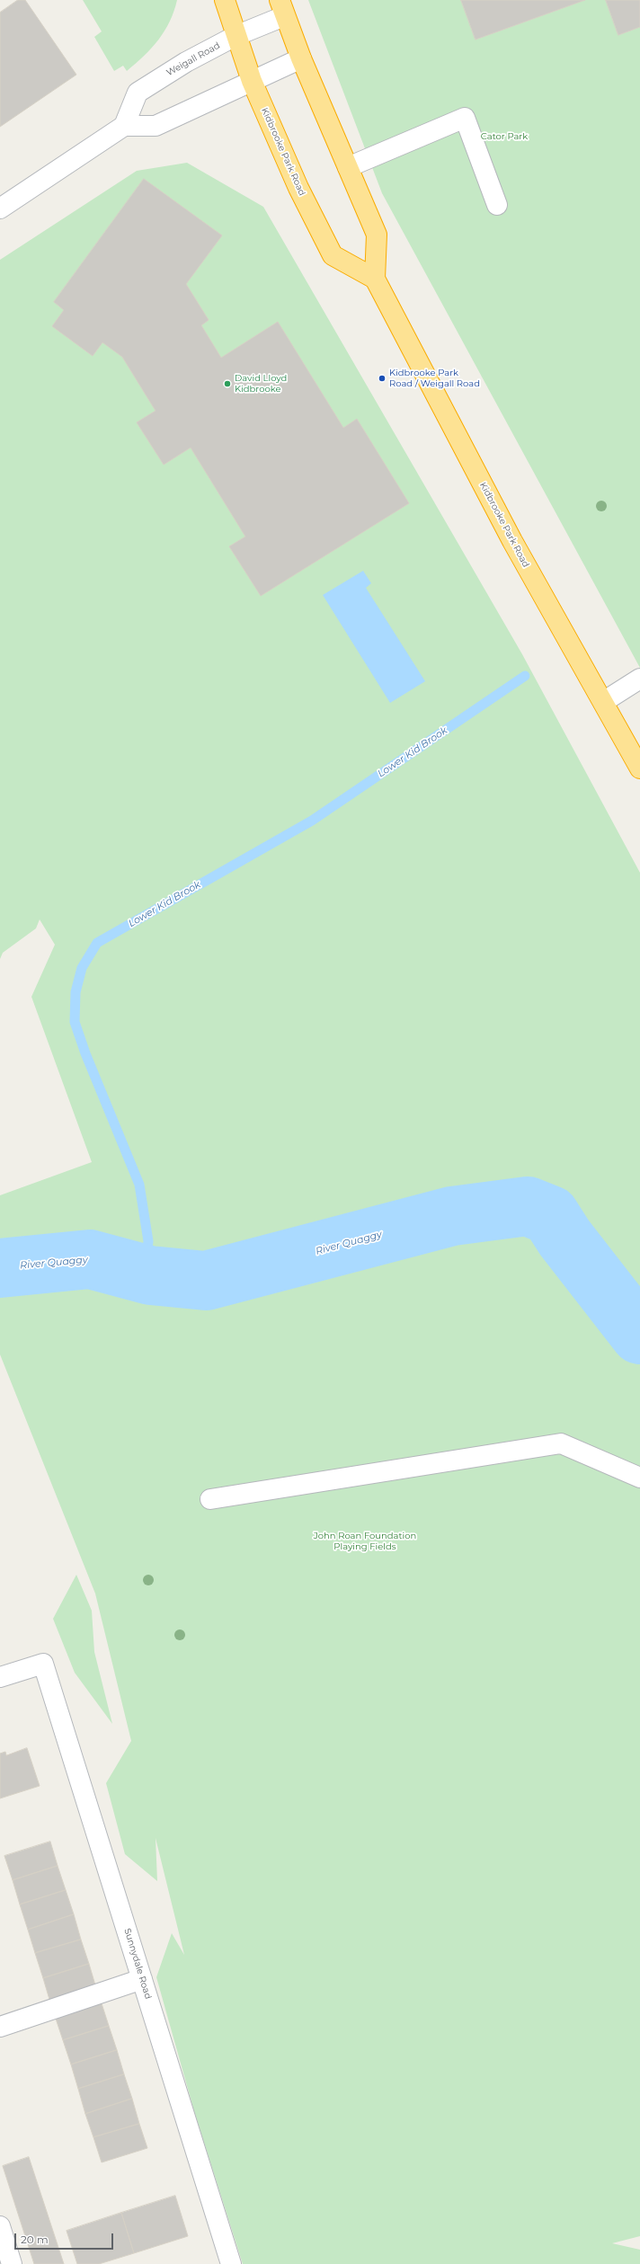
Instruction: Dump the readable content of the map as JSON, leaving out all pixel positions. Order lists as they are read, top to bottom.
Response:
{
  "streets": {
    "highway": ["Kidbrooke Park Road"],
    "street": ["Weigall Road", "Sunnydale Road"]
  },
  "crossings": [
    ["Weigall Road", "Kidbrooke Park Road"]
  ],
  "water": ["Lower Kid Brook", "River Quaggy"],
  "parks": ["Cator Park", "John Roan Foundation Playing Fields"],
  "places": ["Kidbrooke Park Road / Weigall Road", "David Lloyd Kidbrooke"],
  "scale_bar": "20 m"
}
